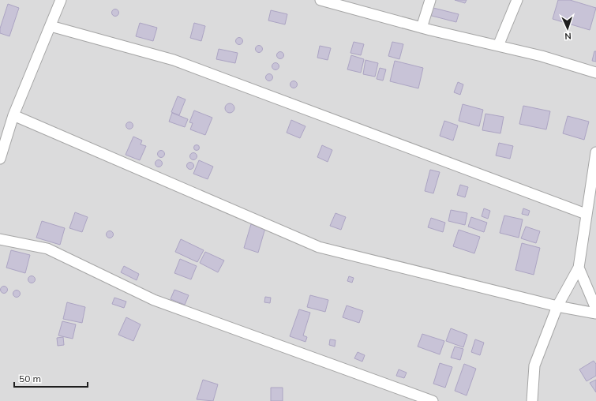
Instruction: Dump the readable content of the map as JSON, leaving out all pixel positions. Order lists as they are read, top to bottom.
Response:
{
  "scale_bar": "50 m",
  "north": "bottom"
}
